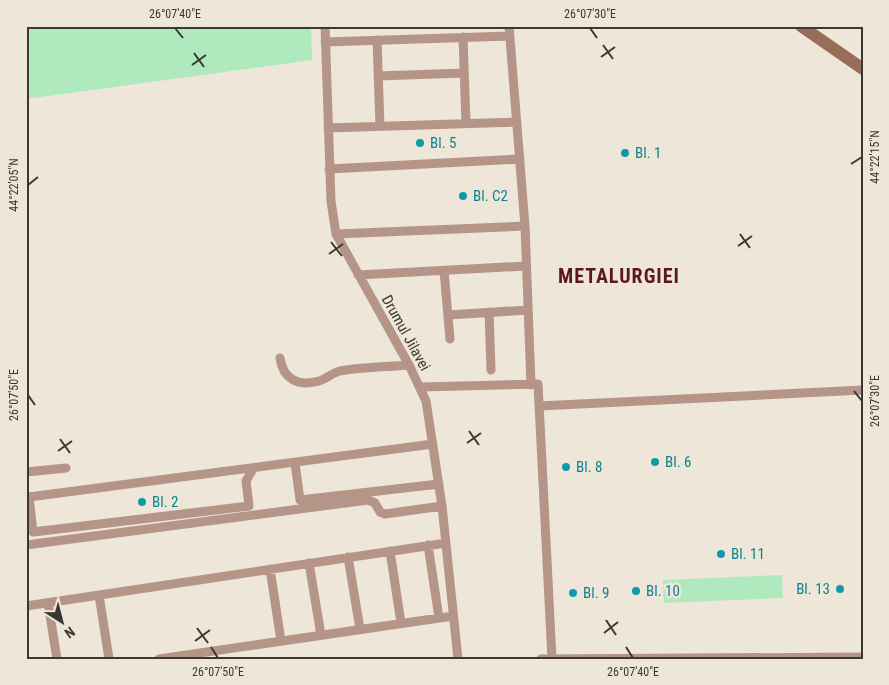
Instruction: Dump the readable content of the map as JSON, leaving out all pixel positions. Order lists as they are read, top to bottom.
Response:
{
  "streets": {
    "street": ["Drumul Jilavei"]
  },
  "districts": ["METALURGIEI"],
  "places": [
    "Bl. 5",
    "Bl. 1",
    "Bl. C2",
    "Bl. 6",
    "Bl. 8",
    "Bl. 2",
    "Bl. 11",
    "Bl. 13",
    "Bl. 10",
    "Bl. 9"
  ],
  "north": "bottom right",
  "coordinates": [
    "26°07'40\"E",
    "26°07'30\"E",
    "44°22'15\"N",
    "44°22'05\"N",
    "26°07'50\"E"
  ]
}
